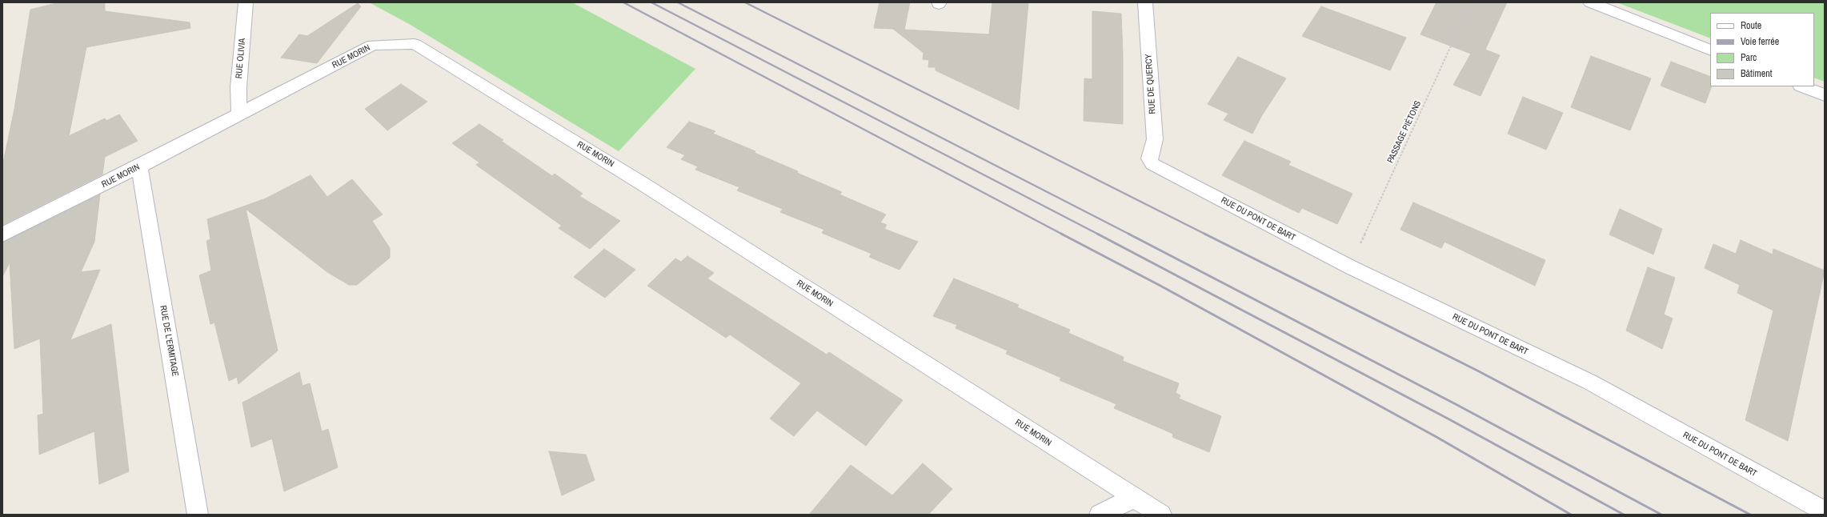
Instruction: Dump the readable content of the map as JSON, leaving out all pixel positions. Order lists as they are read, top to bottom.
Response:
{
  "streets": {
    "street": [
      "RUE MORIN",
      "RUE OLIVIA",
      "RUE DE QUERCY",
      "RUE DU PONT DE BART",
      "RUE DE L'ERMITAGE"
    ],
    "path": ["PASSAGE PIÉTONS"]
  },
  "crossings": [
    ["RUE MORIN", "RUE OLIVIA"],
    ["RUE MORIN", "RUE DE L'ERMITAGE"],
    ["RUE DE QUERCY", "RUE DU PONT DE BART"],
    ["PASSAGE PIÉTONS", "RUE DU PONT DE BART"]
  ],
  "legend": [
    "Route",
    "Voie ferrée",
    "Parc",
    "Bâtiment"
  ]
}
